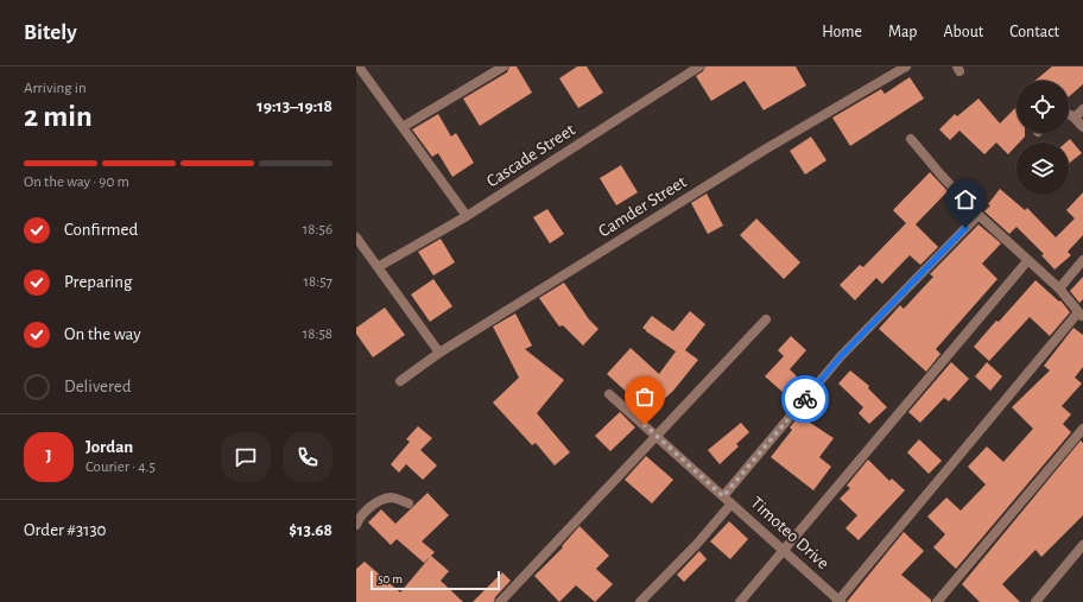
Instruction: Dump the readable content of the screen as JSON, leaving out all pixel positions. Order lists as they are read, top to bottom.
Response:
{
  "streets": {
    "street": ["Cascade Street", "Camder Street", "Timoteo Drive"]
  },
  "scale_bar": "50 m",
  "page": {
    "header": "Bitely",
    "nav": [
      "Home",
      "Map",
      "About",
      "Contact"
    ],
    "heading": ["2 min", "Arriving in", "19:13–19:18"],
    "panel": [
      "Jordan",
      "Courier · 4.5",
      "Order #3130",
      "$13.68"
    ],
    "bar": "On the way · 90 m",
    "list": [
      ["Confirmed", "18:56"],
      ["Preparing", "18:57"],
      ["On the way", "18:58"],
      "Delivered"
    ],
    "round": "J",
    "scale": "50 m"
  }
}
